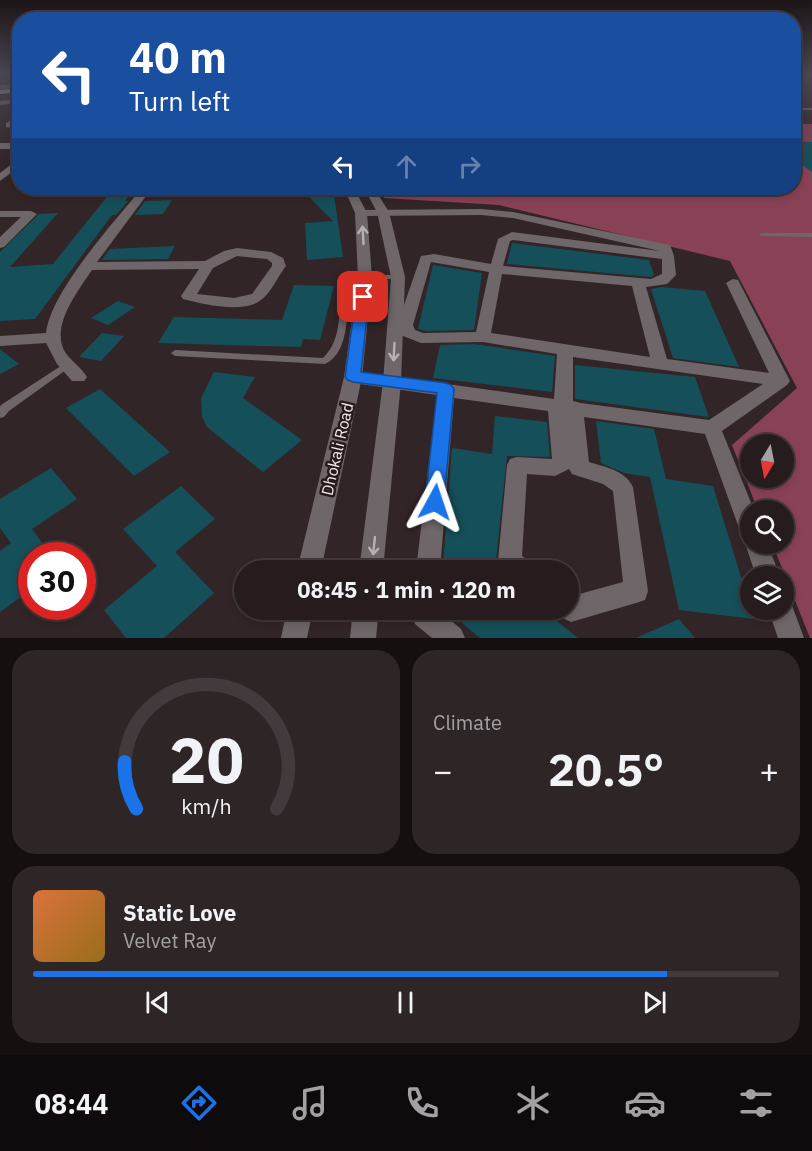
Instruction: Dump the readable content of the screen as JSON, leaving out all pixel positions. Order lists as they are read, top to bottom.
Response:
{
  "streets": {
    "street": ["Dhokali Road"]
  },
  "north": "bottom",
  "page": {
    "turn": ["40 m", "Turn left"],
    "limit": "30",
    "trip": "08:45 · 1 min · 120 m",
    "tile": "Climate",
    "heat": ["−", "20.5°", "+"],
    "song": ["Static Love", "Velvet Ray"],
    "tabs": "08:44",
    "gauge": ["20", "km/h"]
  }
}
